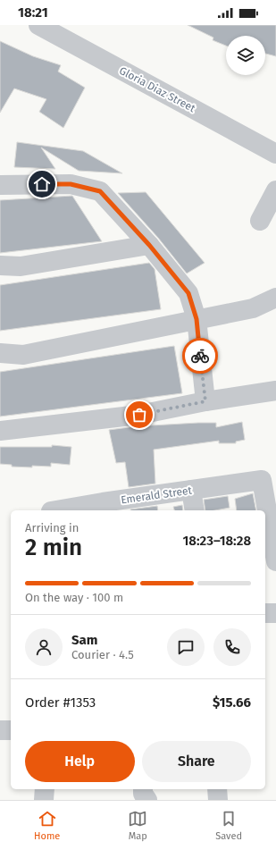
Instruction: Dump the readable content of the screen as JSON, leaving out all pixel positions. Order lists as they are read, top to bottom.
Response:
{
  "streets": {
    "street": ["Gloria Diaz Street", "Emerald Street"]
  },
  "page": {
    "status": "18:21",
    "heading": ["2 min", "Arriving in", "18:23–18:28"],
    "panel": [
      "Sam",
      "Courier · 4.5",
      "Order #1353",
      "$15.66"
    ],
    "bar": "On the way · 100 m",
    "buttons": ["Help", "Share"],
    "tabs": ["Home", "Map", "Saved"]
  }
}
